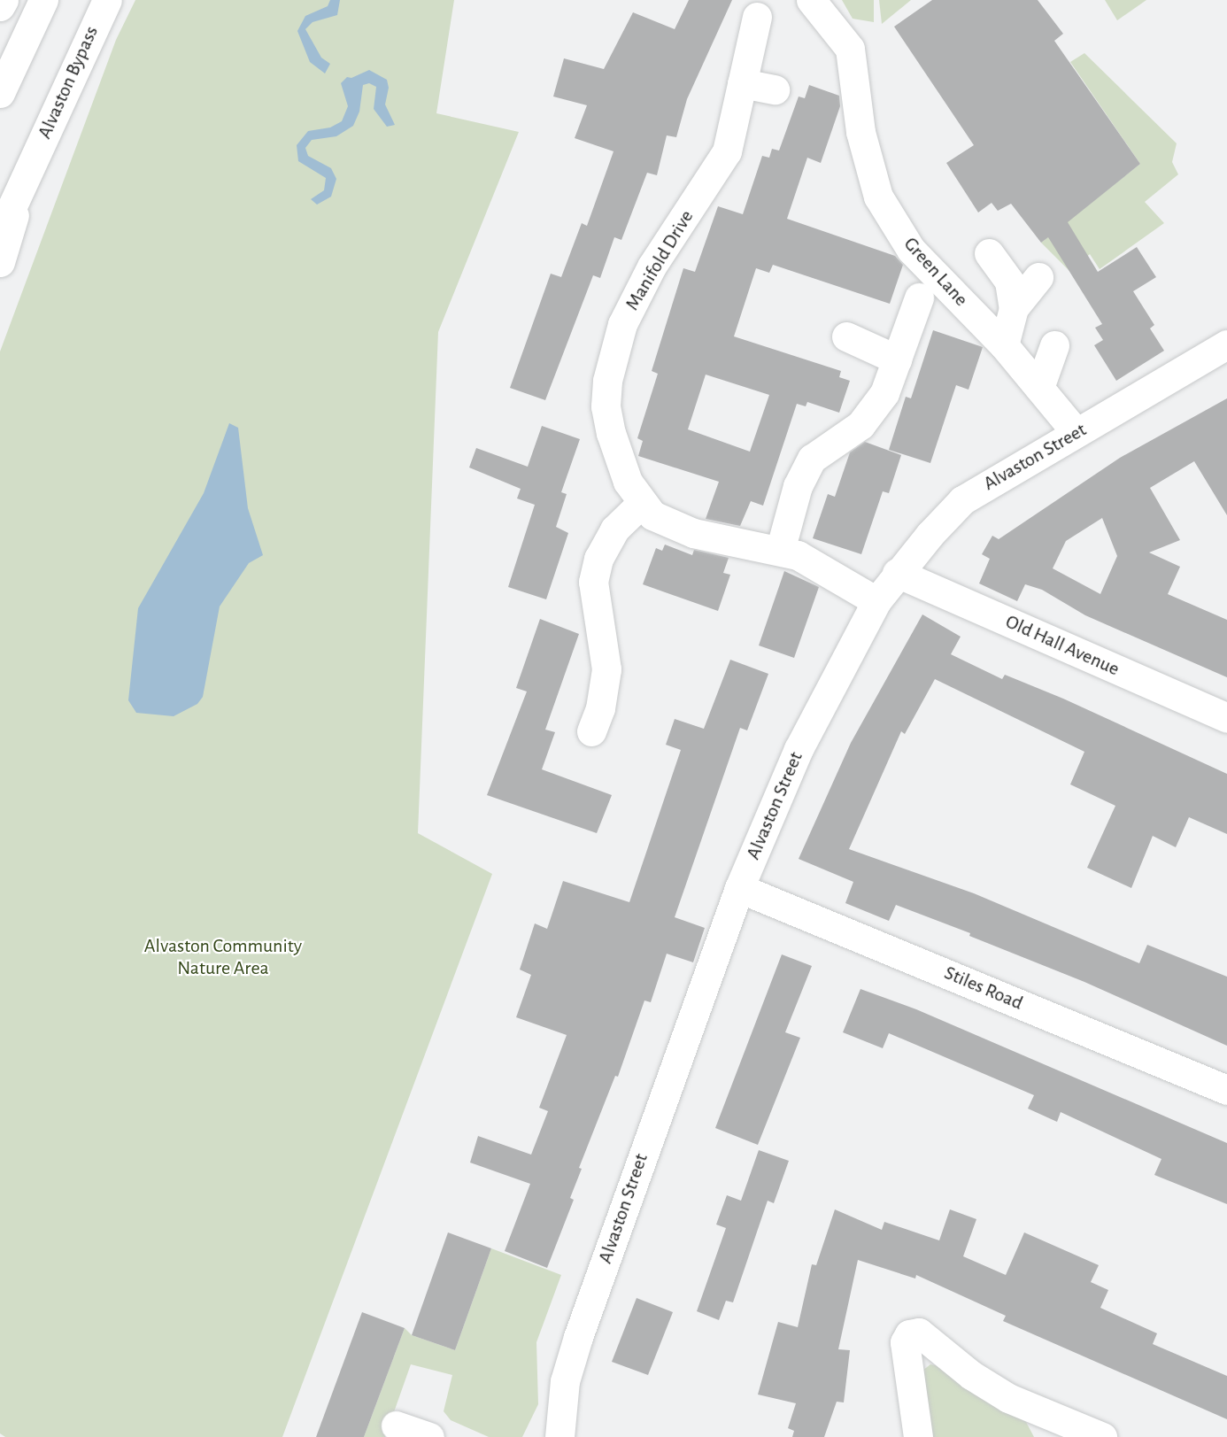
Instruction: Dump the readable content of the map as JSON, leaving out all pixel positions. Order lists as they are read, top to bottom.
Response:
{
  "streets": {
    "main road": [
      "Alvaston Bypass",
      "Manifold Drive",
      "Green Lane",
      "Alvaston Street",
      "Old Hall Avenue",
      "Stiles Road"
    ]
  },
  "crossings": [
    ["Manifold Drive", "Alvaston Street"],
    ["Green Lane", "Alvaston Street"],
    ["Alvaston Street", "Old Hall Avenue"],
    ["Alvaston Street", "Stiles Road"]
  ],
  "parks": ["Alvaston Community Nature Area"]
}
